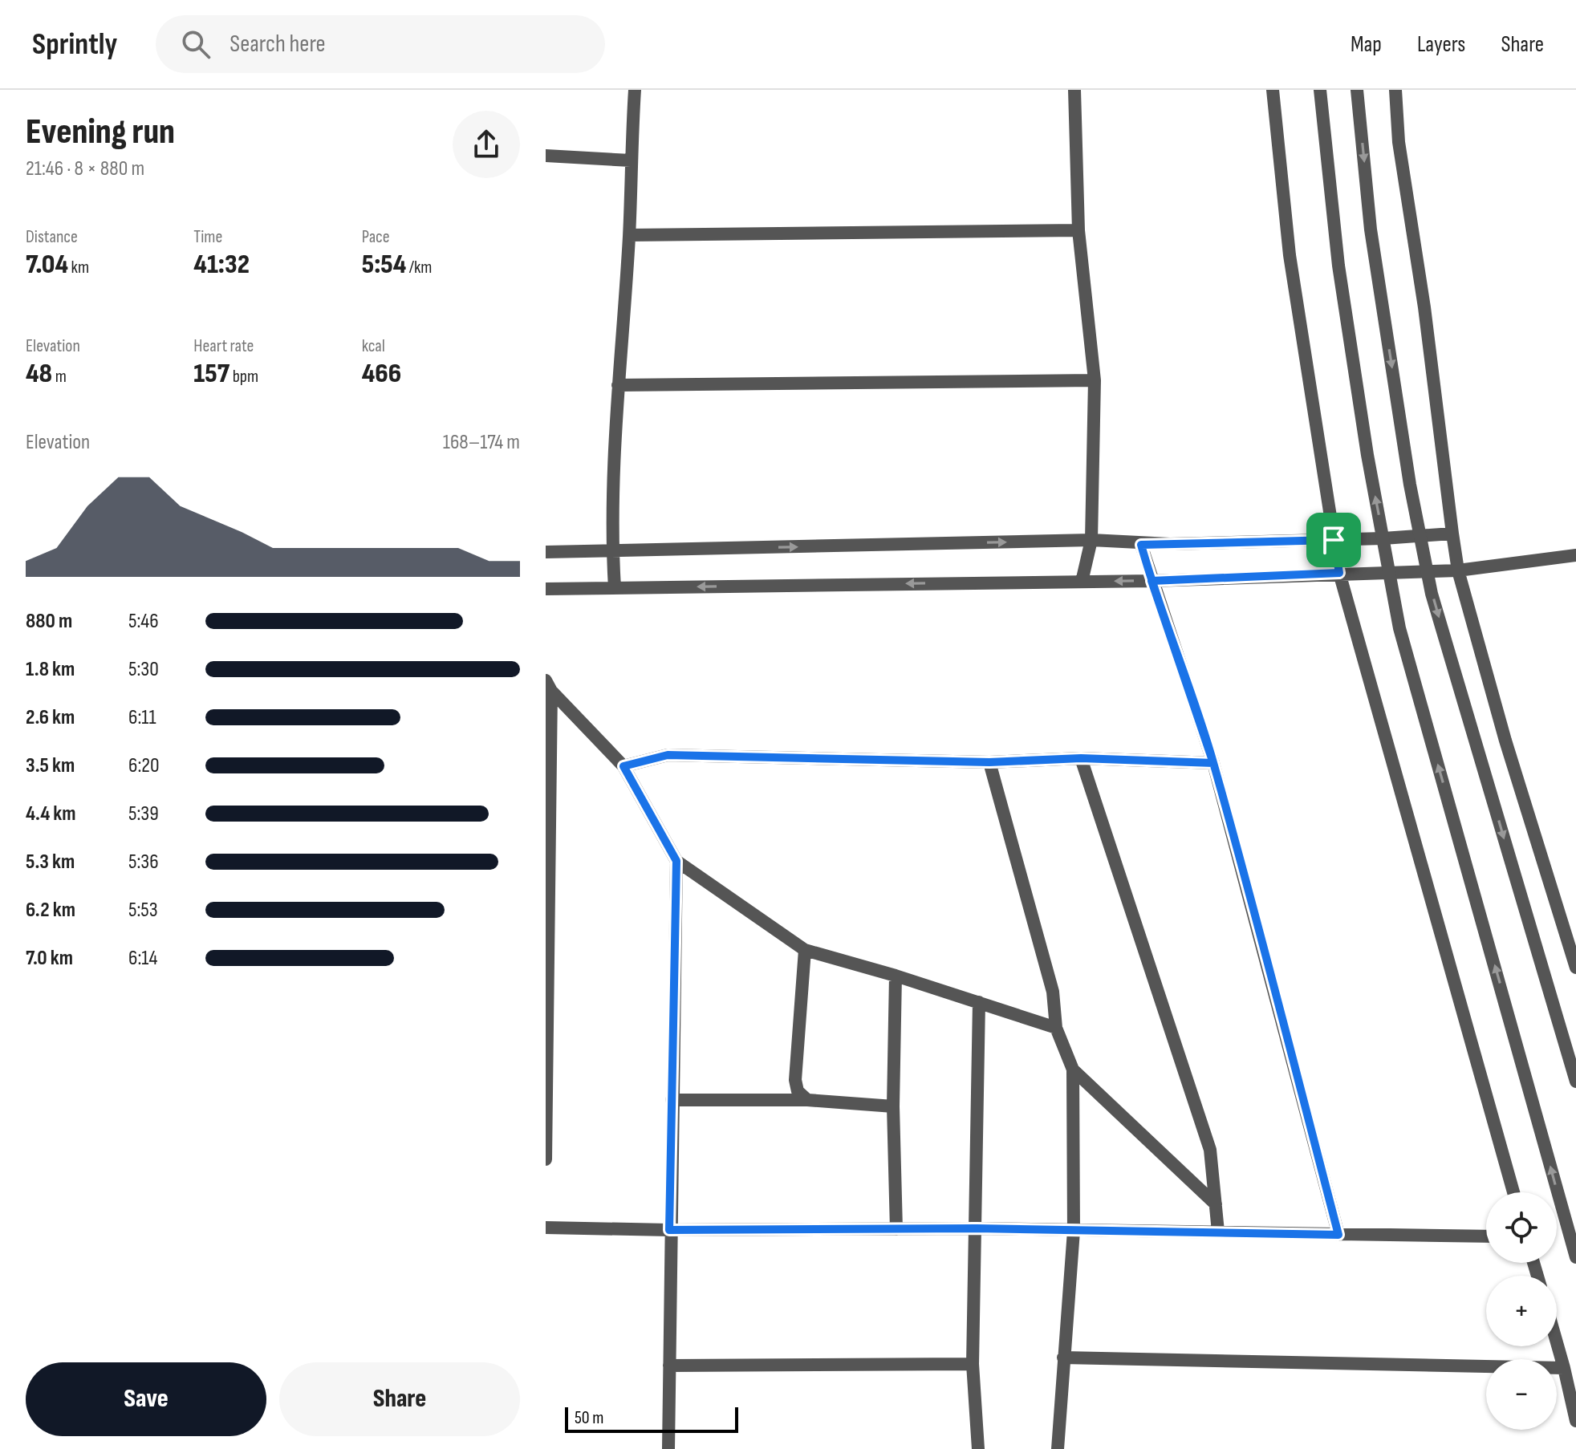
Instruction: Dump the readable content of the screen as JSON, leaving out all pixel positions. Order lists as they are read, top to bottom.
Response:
{
  "scale_bar": "50 m",
  "page": {
    "header": "Sprintly",
    "search": "Search here",
    "nav": ["Map", "Layers", "Share"],
    "heading": ["Evening run", "21:46 · 8 × 880 m"],
    "stats": [
      ["Distance", "7.04 km"],
      ["Time", "41:32"],
      ["Pace", "5:54 /km"],
      ["Elevation", "48 m"],
      ["Heart rate", "157 bpm"],
      ["kcal", "466"]
    ],
    "chart": ["Elevation", "168–174 m"],
    "list": [
      {
        "name": "880 m",
        "note": "5:46"
      },
      {
        "name": "1.8 km",
        "note": "5:30"
      },
      {
        "name": "2.6 km",
        "note": "6:11"
      },
      {
        "name": "3.5 km",
        "note": "6:20"
      },
      {
        "name": "4.4 km",
        "note": "5:39"
      },
      {
        "name": "5.3 km",
        "note": "5:36"
      },
      {
        "name": "6.2 km",
        "note": "5:53"
      },
      {
        "name": "7.0 km",
        "note": "6:14"
      }
    ],
    "map_buttons": ["+", "−"],
    "buttons": ["Save", "Share"],
    "scale": "50 m"
  }
}
